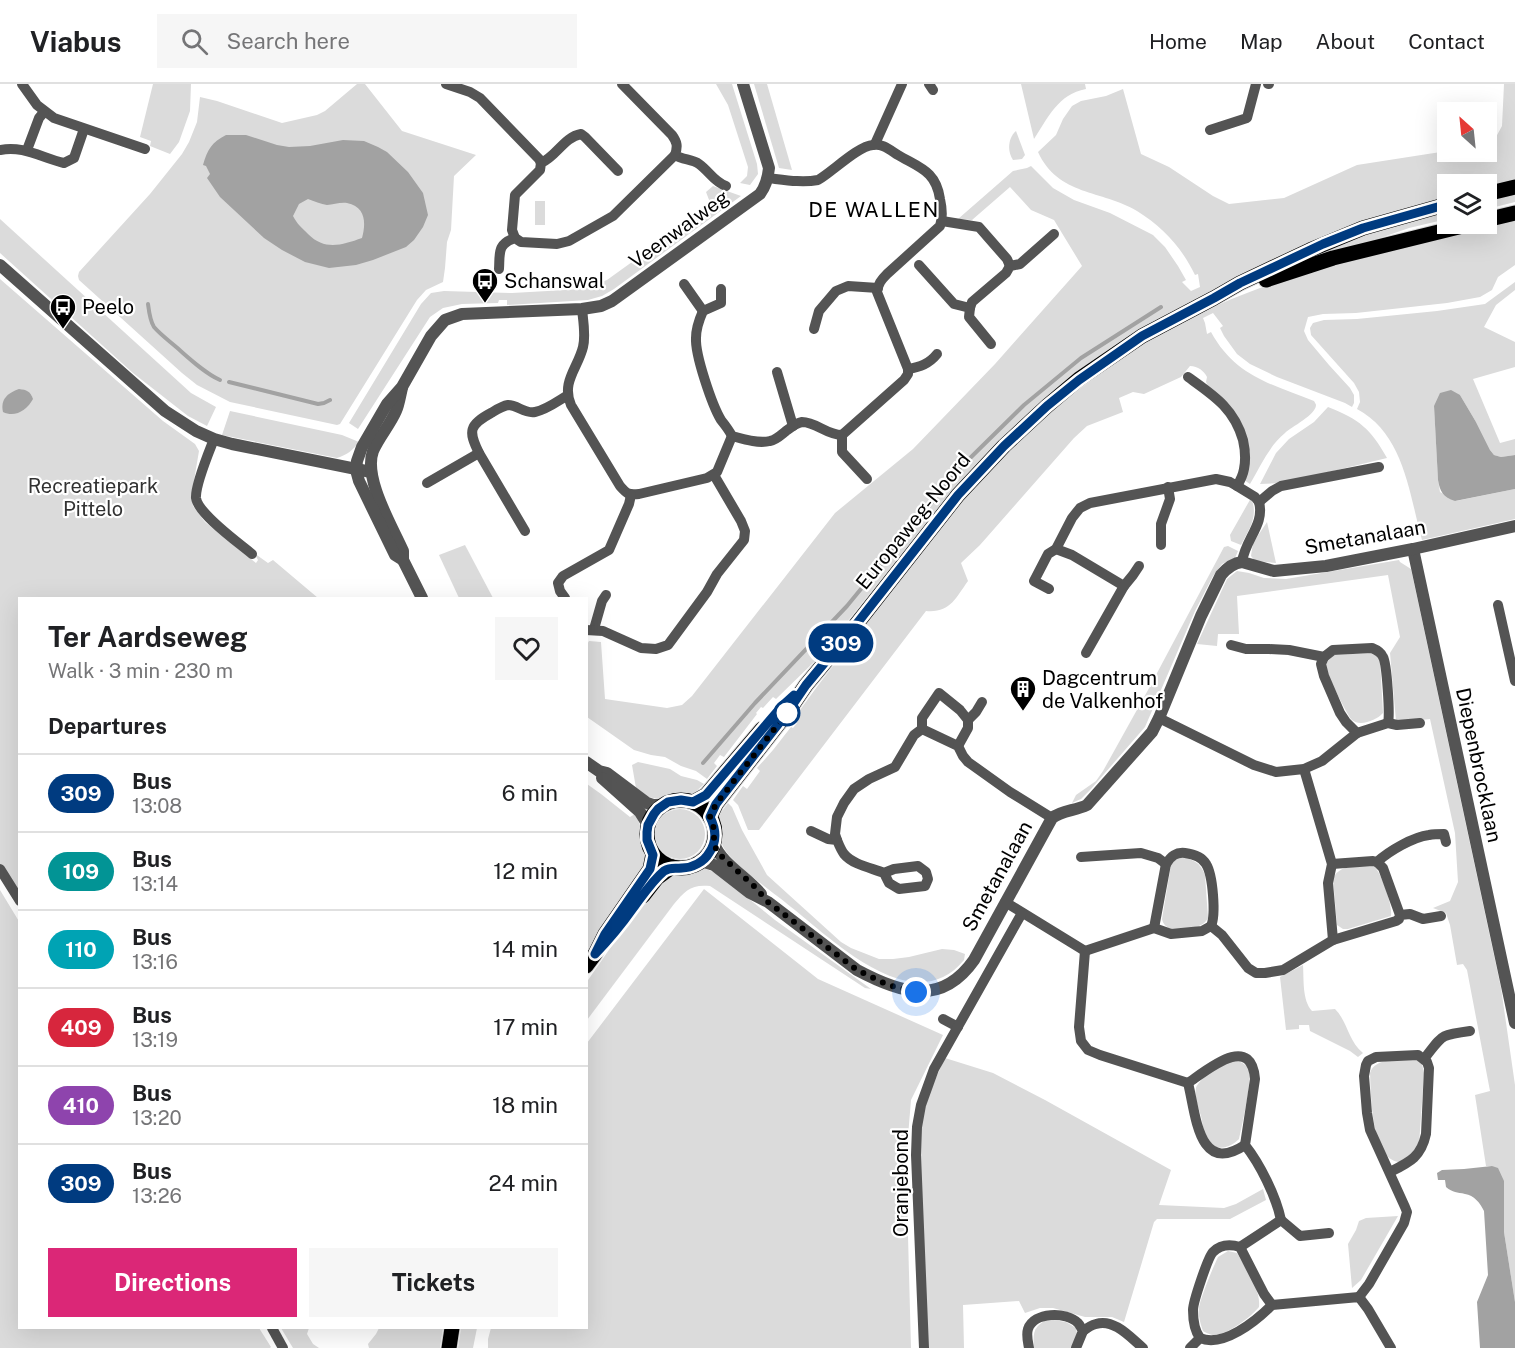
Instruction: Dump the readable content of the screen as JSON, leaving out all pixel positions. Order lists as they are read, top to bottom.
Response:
{
  "streets": {
    "main road": ["Europaweg-Noord"],
    "street": [
      "Veenwalweg",
      "Smetanalaan",
      "Diepenbrocklaan",
      "Oranjebond"
    ]
  },
  "crossings": [
    ["Europaweg-Noord", "Smetanalaan"],
    ["Smetanalaan", "Diepenbrocklaan"]
  ],
  "districts": ["DE WALLEN"],
  "parks": ["Recreatiepark Pittelo"],
  "places": {
    "bus stop": ["Schanswal", "Peelo"],
    "building": ["Dagcentrum de Valkenhof"]
  },
  "lines": ["bus line 309"],
  "north": "top left",
  "page": {
    "header": "Viabus",
    "search": "Search here",
    "nav": [
      "Home",
      "Map",
      "About",
      "Contact"
    ],
    "on_map": "309",
    "heading": [
      ["Ter Aardseweg", "Walk · 3 min · 230 m"],
      "Departures"
    ],
    "list": [
      {
        "mark": "309",
        "name": "Bus",
        "note": "13:08",
        "value": "6 min"
      },
      {
        "mark": "109",
        "name": "Bus",
        "note": "13:14",
        "value": "12 min"
      },
      {
        "mark": "110",
        "name": "Bus",
        "note": "13:16",
        "value": "14 min"
      },
      {
        "mark": "409",
        "name": "Bus",
        "note": "13:19",
        "value": "17 min"
      },
      {
        "mark": "410",
        "name": "Bus",
        "note": "13:20",
        "value": "18 min"
      },
      {
        "mark": "309",
        "name": "Bus",
        "note": "13:26",
        "value": "24 min"
      }
    ],
    "buttons": ["Directions", "Tickets"]
  }
}
